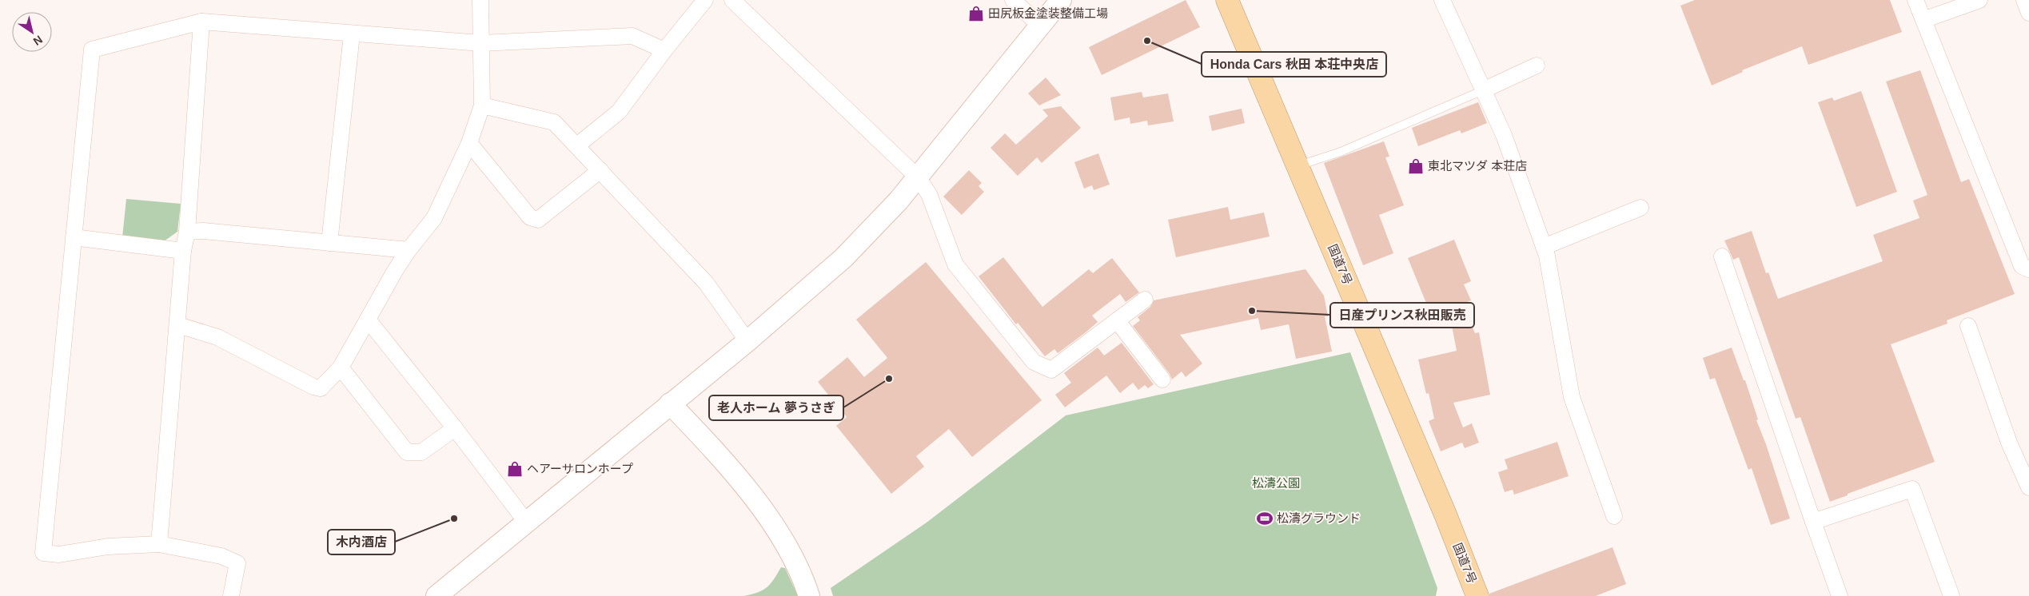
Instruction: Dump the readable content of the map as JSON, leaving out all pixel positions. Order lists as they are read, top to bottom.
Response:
{
  "streets": {
    "highway": ["国道7号"]
  },
  "parks": ["松濤公園"],
  "places": {
    "shop": ["田尻板金塗装整備工場", "東北マツダ 本荘店", "ヘアーサロンホープ"],
    "other": [
      "Honda Cars 秋田 本荘中央店",
      "日産プリンス秋田販売",
      "老人ホーム 夢うさぎ",
      "木内酒店"
    ],
    "sports": ["松濤グラウンド"]
  },
  "north": "bottom right"
}
